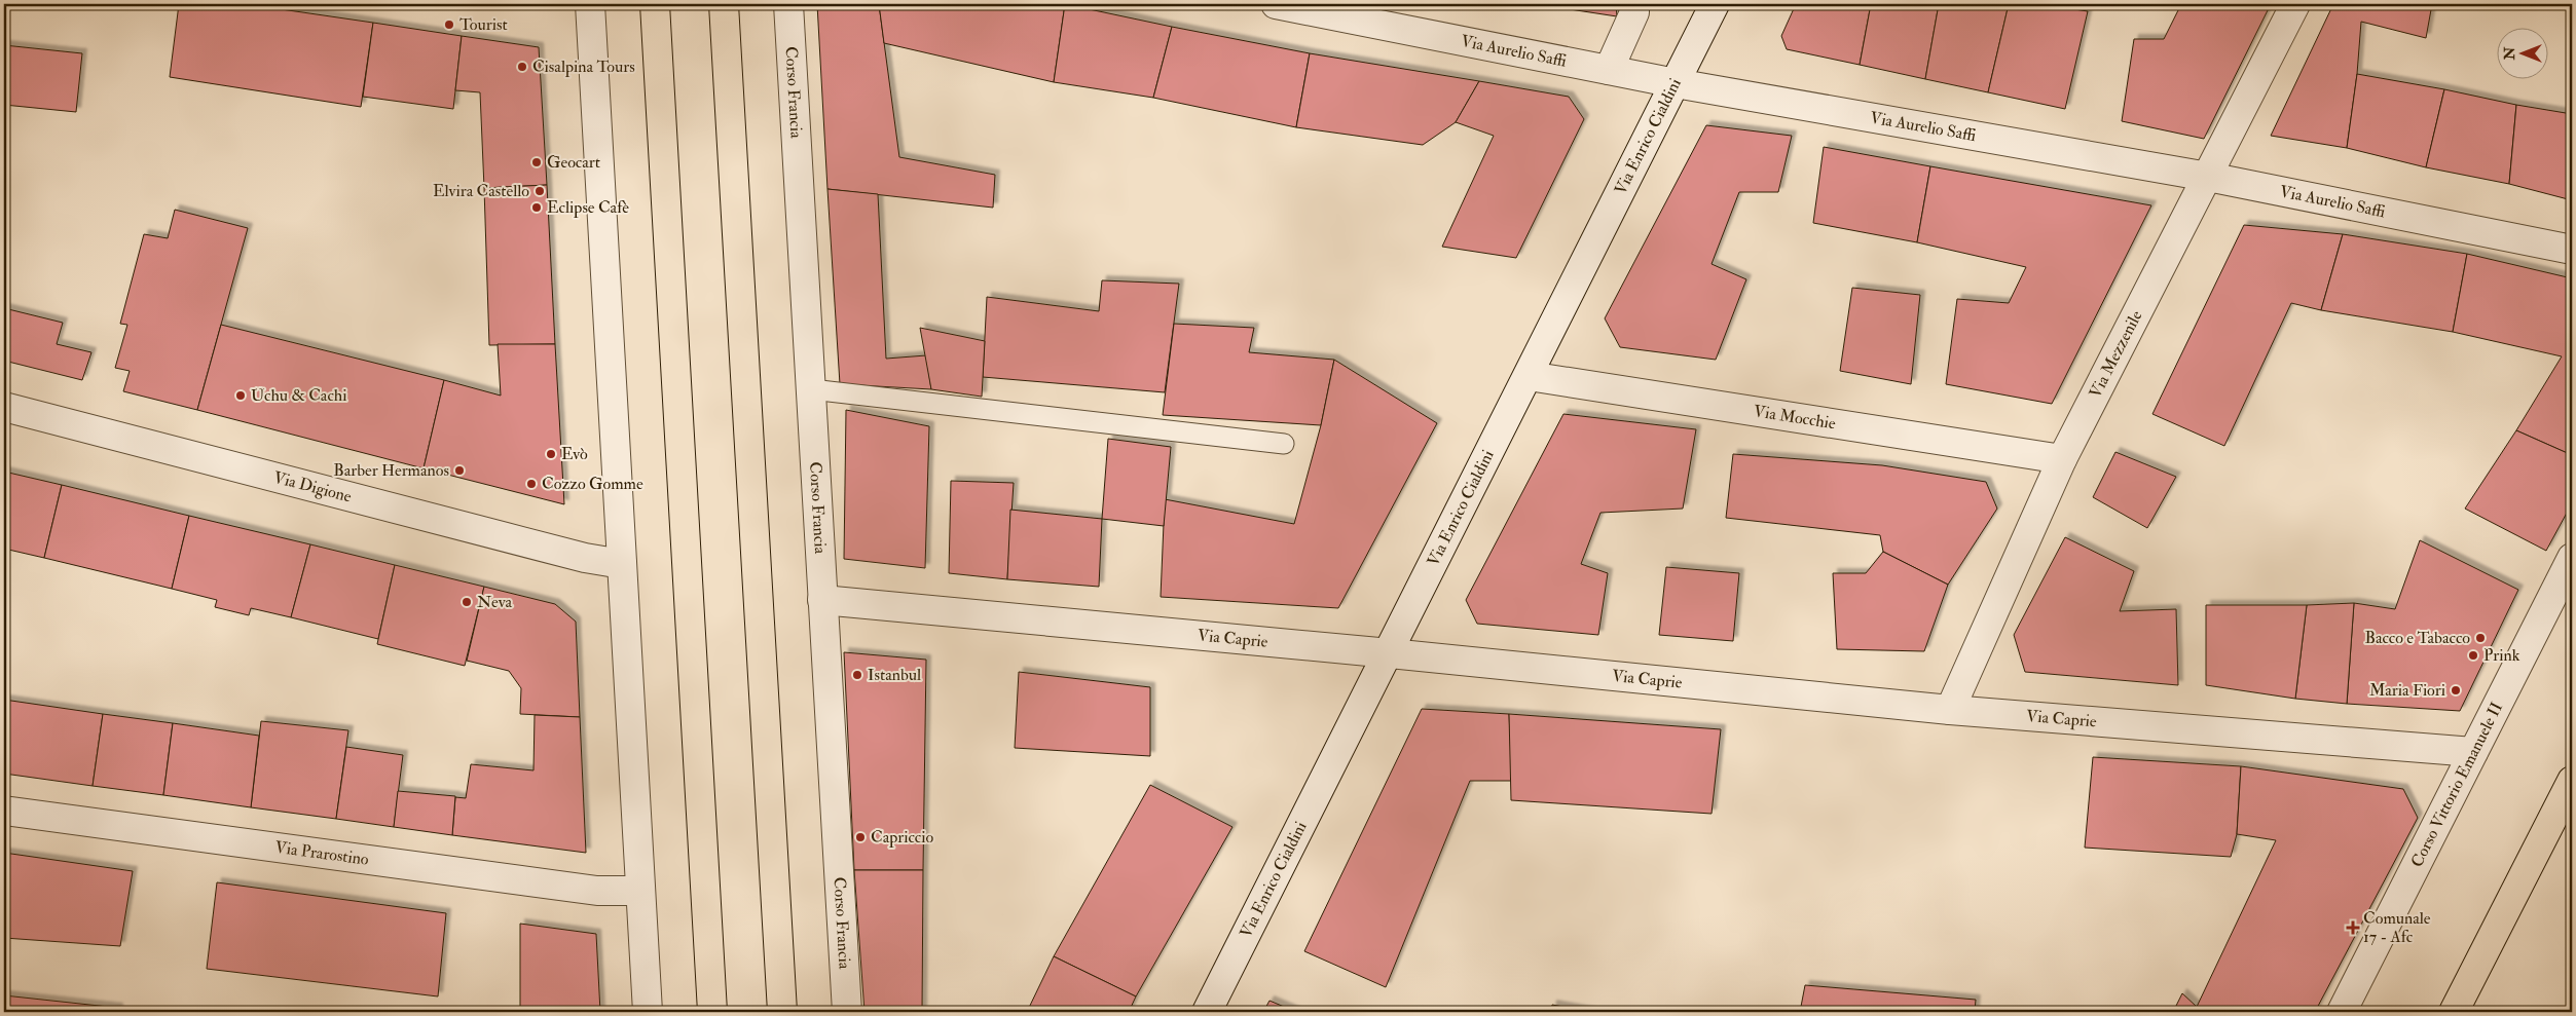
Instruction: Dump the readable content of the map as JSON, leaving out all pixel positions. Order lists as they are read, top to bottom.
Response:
{
  "streets": {
    "street": [
      "Via Aurelio Saffi",
      "Corso Francia",
      "Via Enrico Cialdini",
      "Via Mezzenile",
      "Via Mocchie",
      "Via Digione",
      "Via Caprie",
      "Corso Vittorio Emanuele II",
      "Via Prarostino"
    ]
  },
  "crossings": [
    ["Via Aurelio Saffi", "Via Enrico Cialdini"],
    ["Via Aurelio Saffi", "Via Mezzenile"],
    ["Corso Francia", "Via Caprie"],
    ["Via Enrico Cialdini", "Via Mocchie"],
    ["Via Enrico Cialdini", "Via Caprie"],
    ["Via Mezzenile", "Via Mocchie"],
    ["Via Mezzenile", "Via Caprie"],
    ["Via Caprie", "Corso Vittorio Emanuele II"]
  ],
  "places": {
    "other": [
      "Tourist",
      "Cisalpina Tours",
      "Geocart",
      "Elvira Castello",
      "Eclipse Cafè",
      "Uchu & Cachi",
      "Evò",
      "Barber Hermanos",
      "Cozzo Gomme",
      "Neva",
      "Bacco e Tabacco",
      "Prink",
      "Istanbul",
      "Maria Fiori",
      "Capriccio"
    ],
    "health": ["Comunale 17 - Afc"]
  },
  "north": "left"
}
